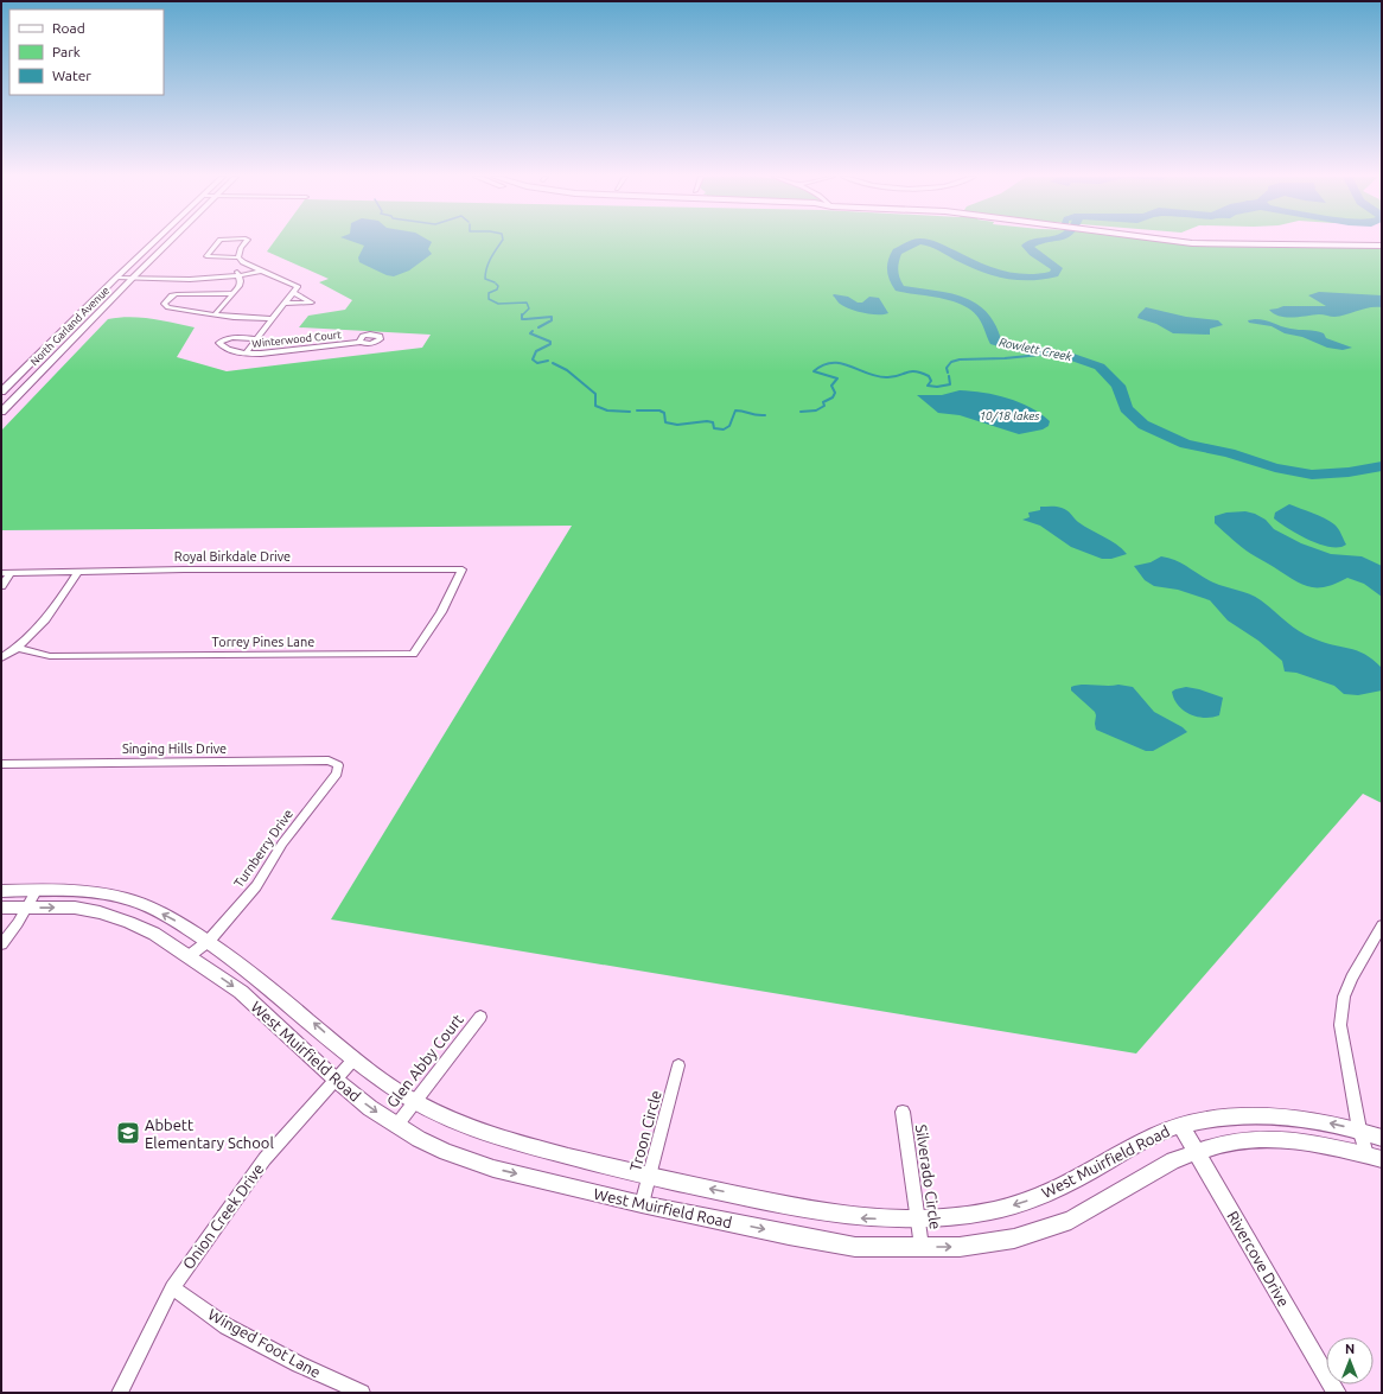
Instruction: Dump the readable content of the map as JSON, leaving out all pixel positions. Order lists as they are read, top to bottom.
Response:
{
  "streets": {
    "main road": ["North Garland Avenue"],
    "street": [
      "Winterwood Court",
      "Royal Birkdale Drive",
      "Torrey Pines Lane",
      "Singing Hills Drive",
      "Turnberry Drive",
      "West Muirfield Road",
      "Glen Abby Court",
      "Troon Circle",
      "Silverado Circle",
      "Onion Creek Drive",
      "Rivercove Drive",
      "Winged Foot Lane"
    ]
  },
  "crossings": [
    ["Royal Birkdale Drive", "Torrey Pines Lane"],
    ["Singing Hills Drive", "Turnberry Drive"],
    ["Turnberry Drive", "West Muirfield Road"],
    ["West Muirfield Road", "Glen Abby Court"],
    ["West Muirfield Road", "Troon Circle"],
    ["West Muirfield Road", "Silverado Circle"],
    ["West Muirfield Road", "Onion Creek Drive"],
    ["West Muirfield Road", "Rivercove Drive"],
    ["Onion Creek Drive", "Winged Foot Lane"]
  ],
  "water": ["Rowlett Creek", "10/18 lakes"],
  "places": {
    "school or university": ["Abbett Elementary School"]
  },
  "legend": ["Road", "Park", "Water"],
  "north": "top"
}
